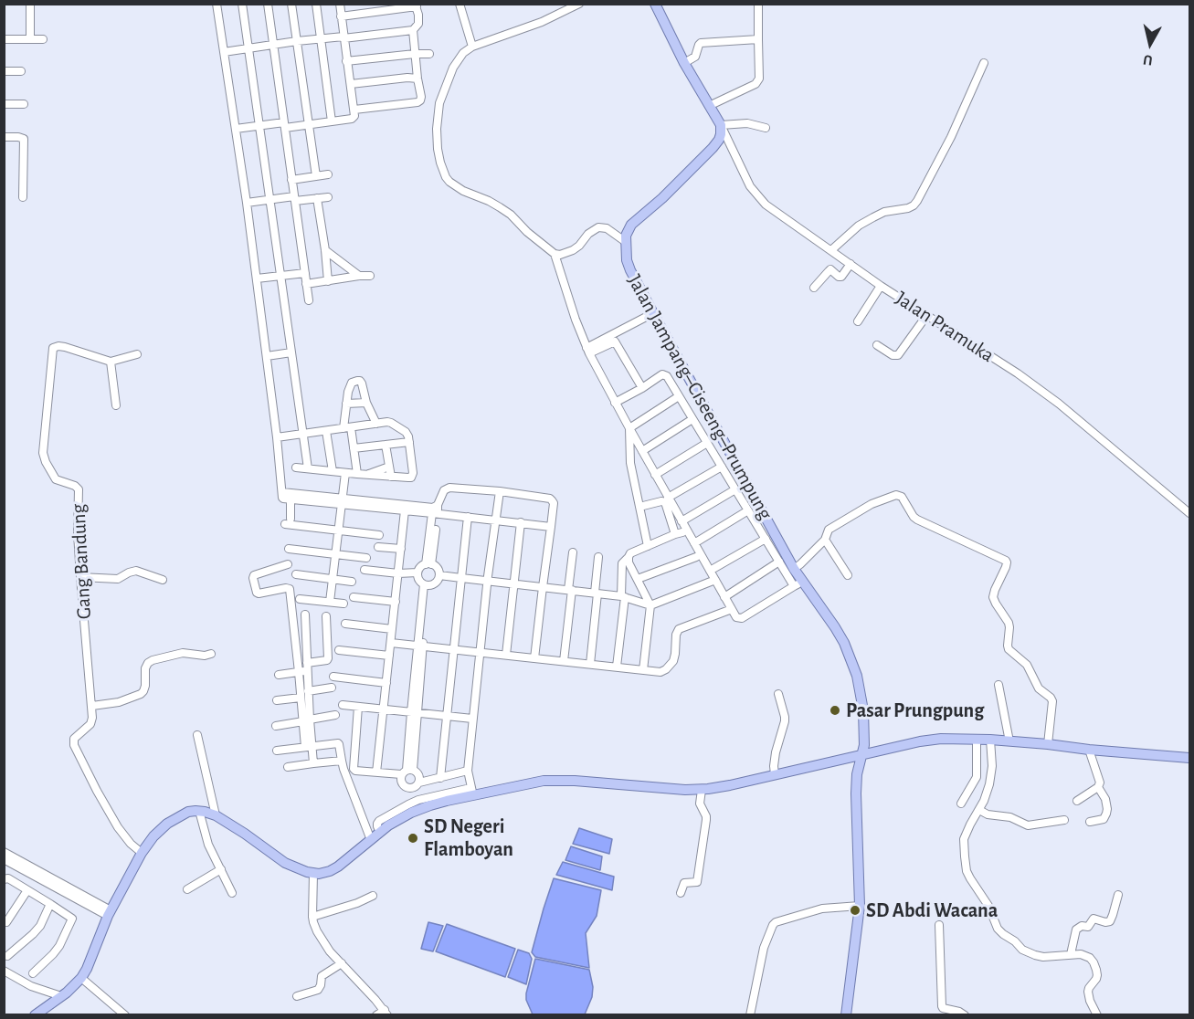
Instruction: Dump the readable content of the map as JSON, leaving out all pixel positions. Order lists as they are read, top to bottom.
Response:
{
  "streets": {
    "main road": ["Jalan Jampang–Ciseeng–Prumpung"],
    "street": ["Jalan Pramuka", "Gang Bandung"]
  },
  "places": ["Pasar Prungpung", "SD Negeri Flamboyan", "SD Abdi Wacana"],
  "north": "bottom"
}
